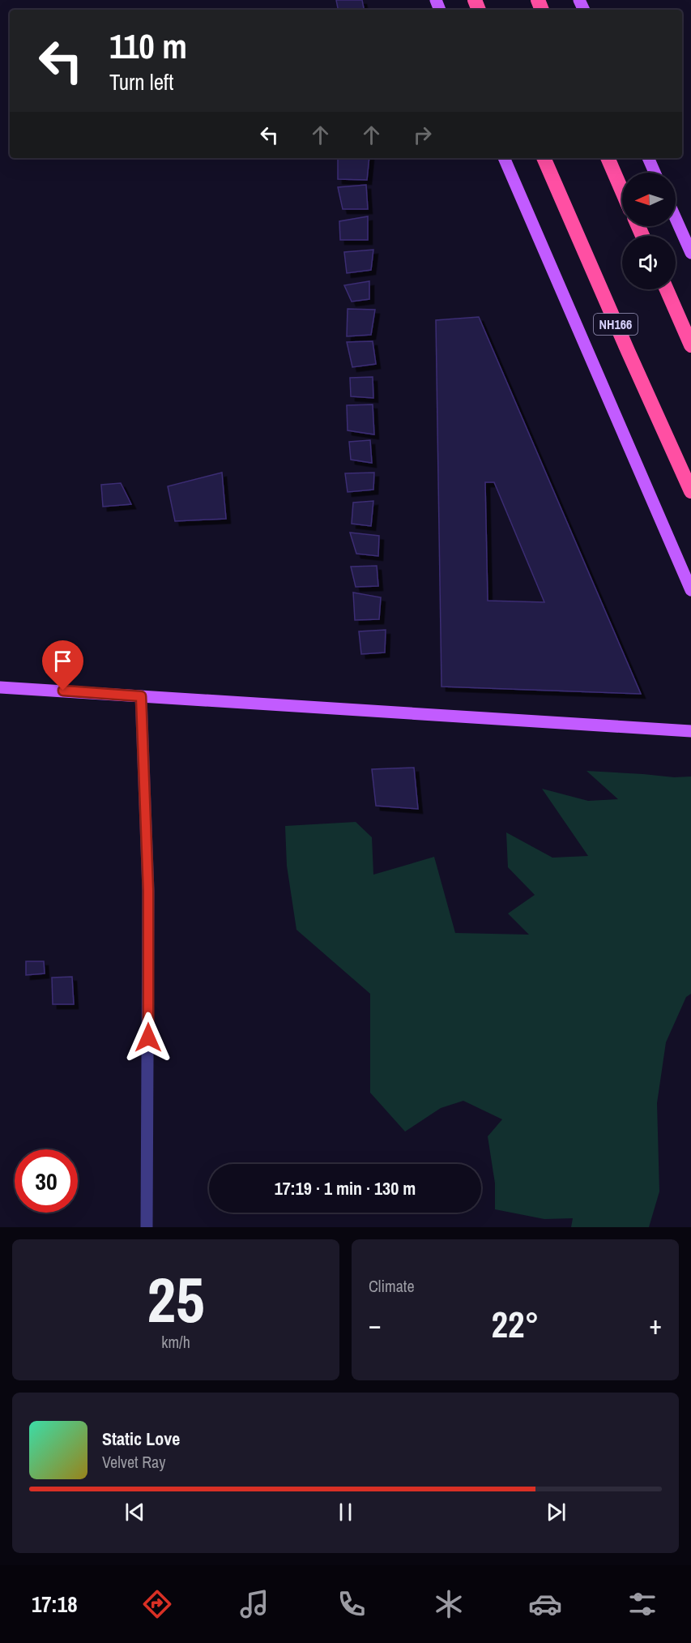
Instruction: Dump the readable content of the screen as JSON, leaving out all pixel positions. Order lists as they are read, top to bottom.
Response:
{
  "streets": {
    "highway": ["NH166"]
  },
  "north": "left",
  "page": {
    "turn": ["110 m", "Turn left"],
    "limit": "30",
    "trip": "17:19 · 1 min · 130 m",
    "tile": [
      ["25", "km/h"],
      "Climate"
    ],
    "heat": ["−", "22°", "+"],
    "song": ["Static Love", "Velvet Ray"],
    "tabs": "17:18"
  }
}
